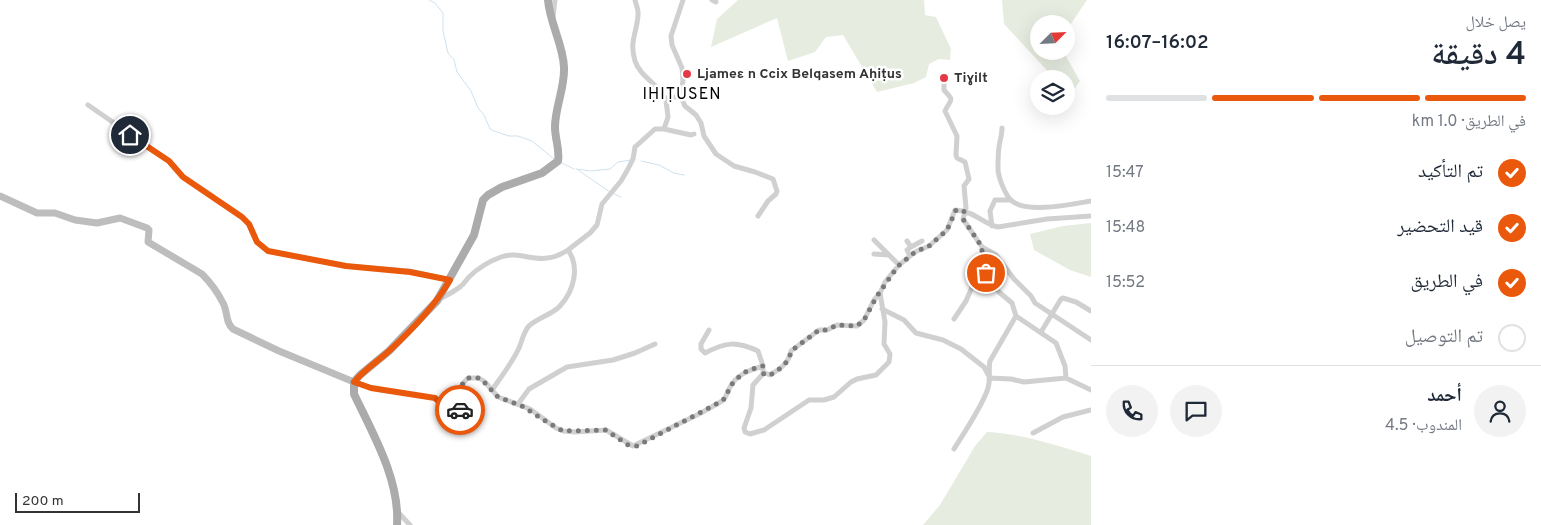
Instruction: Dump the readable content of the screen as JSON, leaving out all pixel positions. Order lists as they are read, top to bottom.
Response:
{
  "districts": ["IḤIṬUSEN"],
  "places": ["Ljameɛ n Ccix Belqasem Aḥiṭus", "Tiɣilt"],
  "scale_bar": "200 m",
  "north": "top right",
  "page": {
    "heading": ["4 دقيقة", "يصل خلال", "16:02–16:07"],
    "panel": ["أحمد", "المندوب · 4.5"],
    "bar": "في الطريق · 1.0 km",
    "list": [
      ["تم التأكيد", "15:47"],
      ["قيد التحضير", "15:48"],
      ["في الطريق", "15:52"],
      "تم التوصيل"
    ],
    "scale": "200 m"
  }
}
